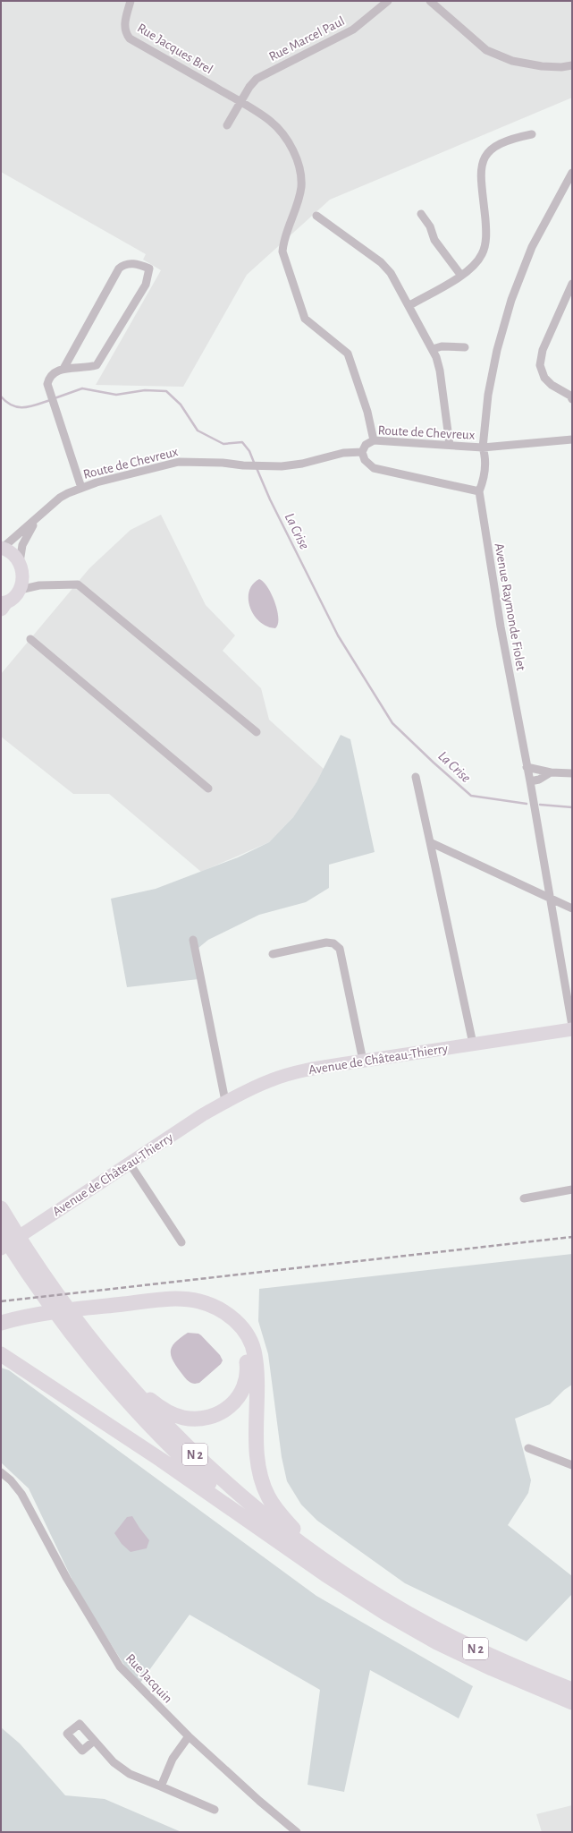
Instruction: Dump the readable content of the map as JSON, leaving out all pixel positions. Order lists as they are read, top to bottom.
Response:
{
  "streets": {
    "highway": ["N 2"],
    "main road": ["Avenue de Château-Thierry"],
    "street": [
      "Rue Marcel Paul",
      "Rue Jacques Brel",
      "Route de Chevreux",
      "Avenue Raymonde Fiolet",
      "Rue Jacquin"
    ]
  },
  "crossings": [
    ["Rue Marcel Paul", "Rue Jacques Brel"],
    ["Rue Jacques Brel", "Route de Chevreux"],
    ["Route de Chevreux", "Avenue Raymonde Fiolet"]
  ],
  "water": ["La Crise"]
}
